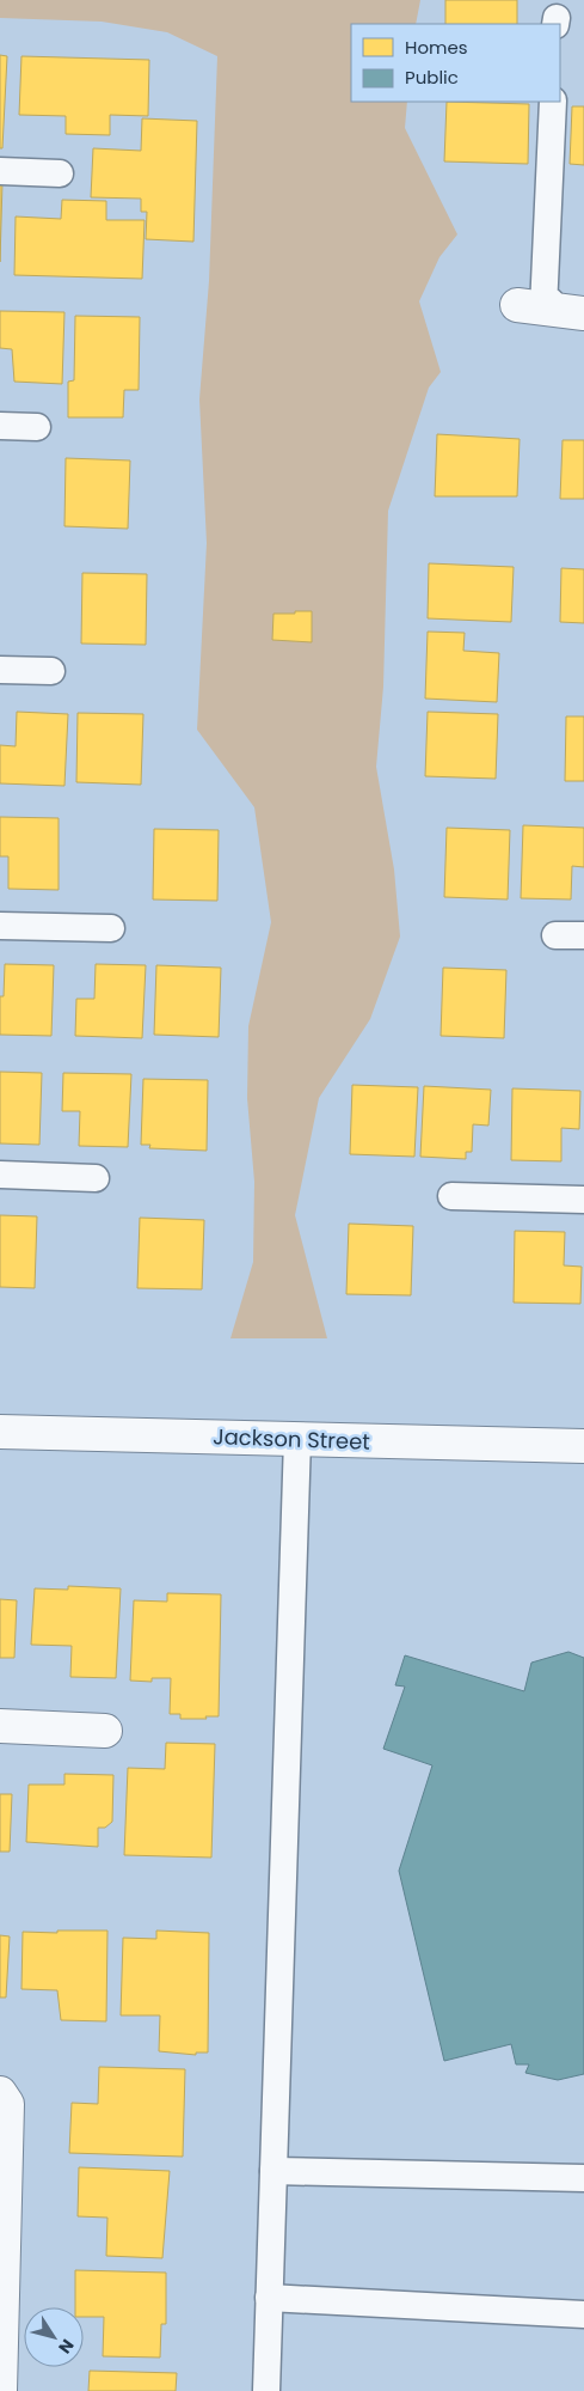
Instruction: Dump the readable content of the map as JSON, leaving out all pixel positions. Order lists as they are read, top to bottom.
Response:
{
  "streets": {
    "main road": ["Jackson Street"]
  },
  "legend": ["Homes", "Public"],
  "north": "bottom right"
}
